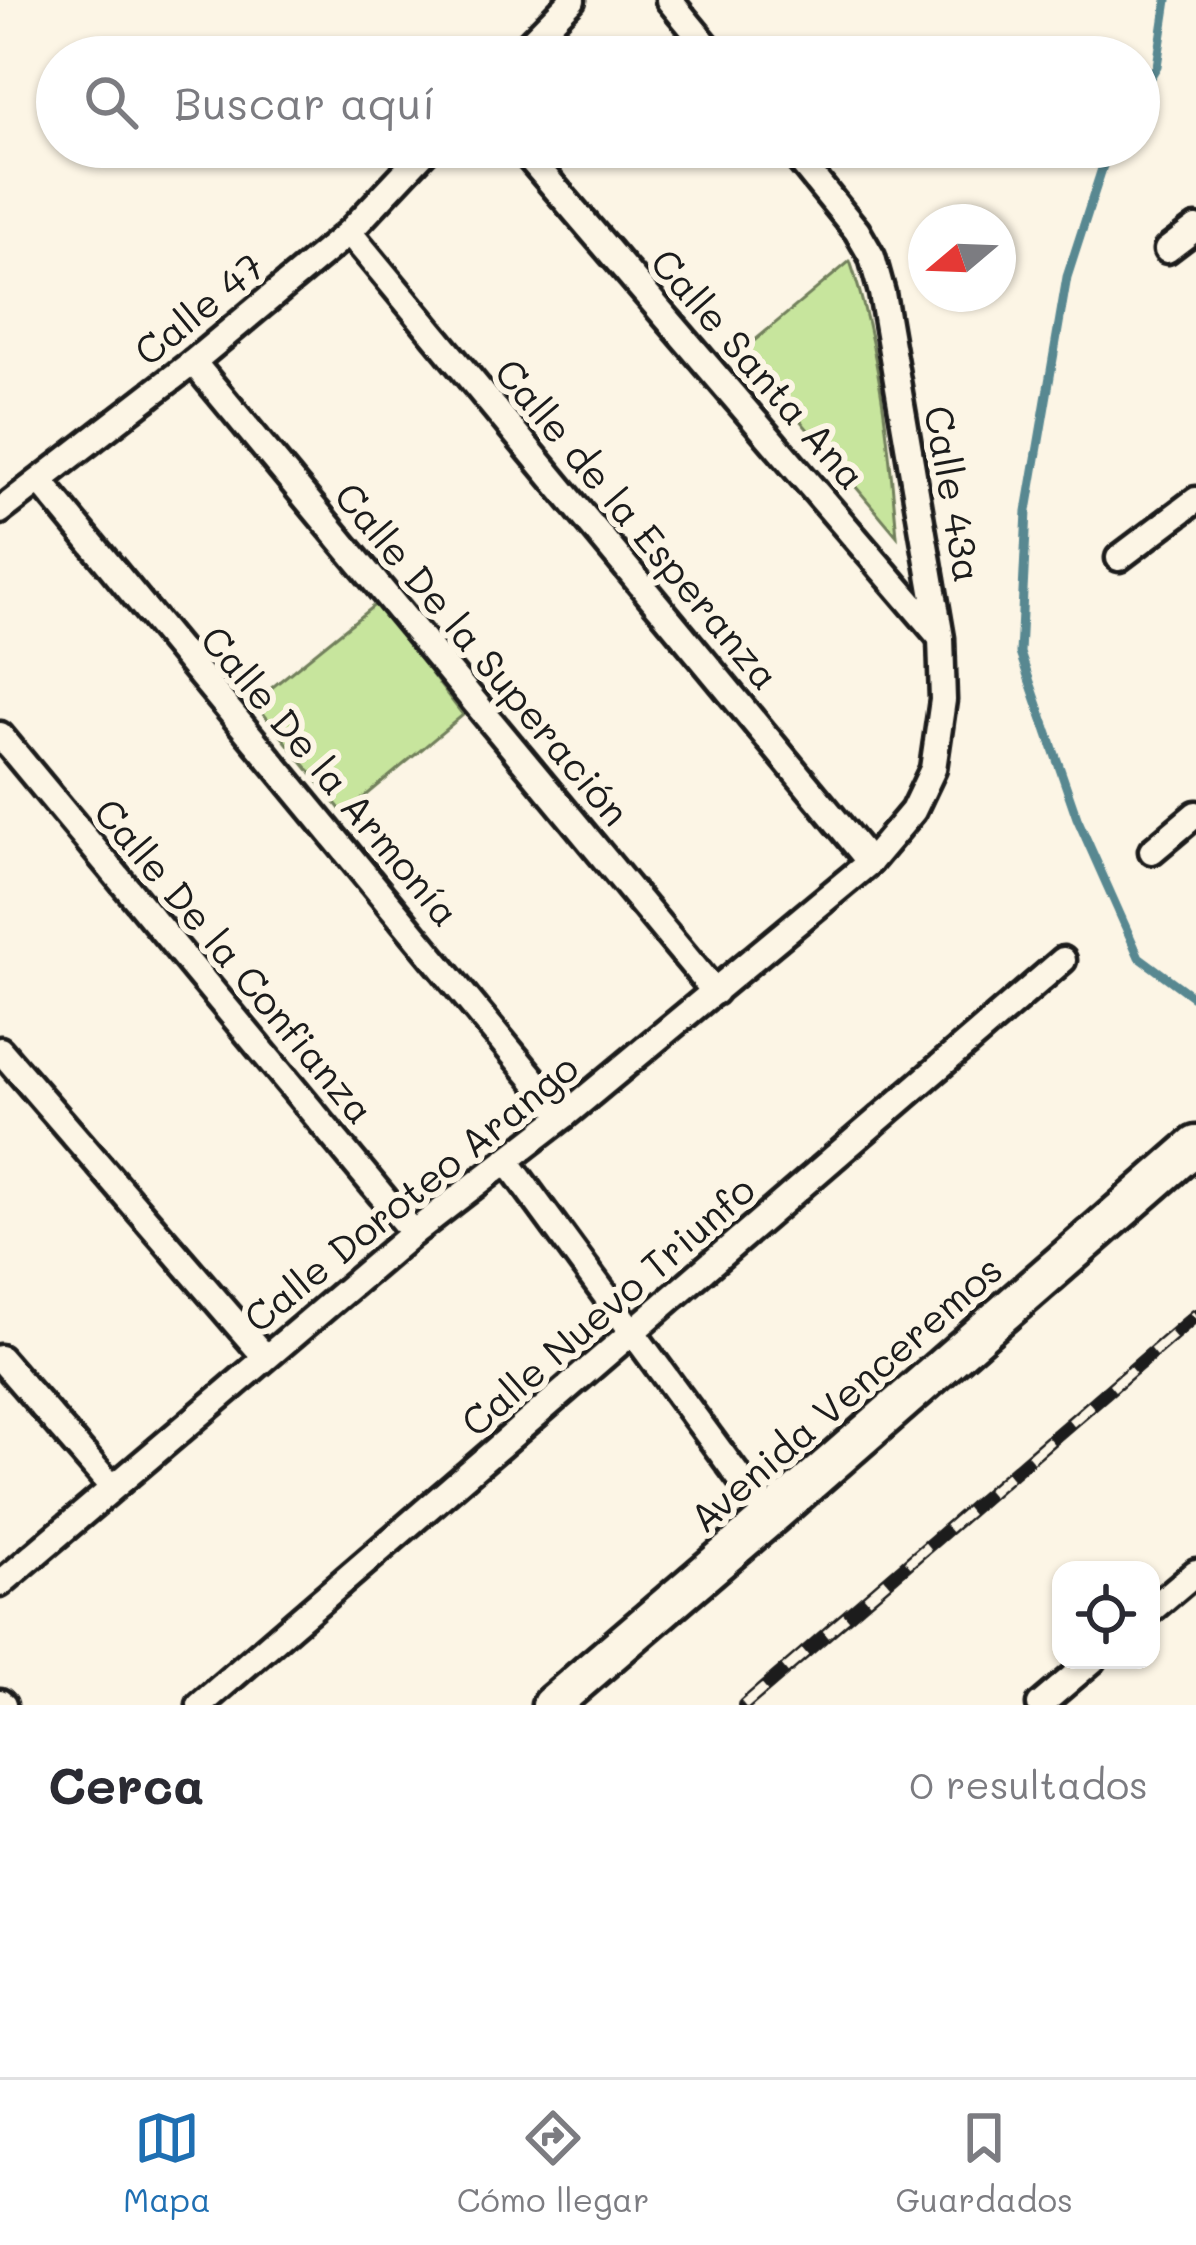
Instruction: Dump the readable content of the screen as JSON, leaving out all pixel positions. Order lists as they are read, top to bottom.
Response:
{
  "streets": {
    "street": [
      "Calle 47",
      "Calle Santa Ana",
      "Calle 43a",
      "Calle de la Esperanza",
      "Calle De la Superación",
      "Calle De la Armonía",
      "Calle De la Confianza",
      "Calle Doroteo Arango",
      "Calle Nuevo Triunfo",
      "Avenida Venceremos"
    ]
  },
  "crossings": [
    ["Calle 47", "Calle de la Esperanza"],
    ["Calle 47", "Calle De la Superación"],
    ["Calle 47", "Calle De la Armonía"],
    ["Calle Santa Ana", "Calle 43a"],
    ["Calle 43a", "Calle de la Esperanza"],
    ["Calle 43a", "Calle Doroteo Arango"],
    ["Calle de la Esperanza", "Calle Doroteo Arango"],
    ["Calle De la Superación", "Calle Doroteo Arango"],
    ["Calle De la Armonía", "Calle Doroteo Arango"],
    ["Calle De la Confianza", "Calle Doroteo Arango"]
  ],
  "north": "left",
  "page": {
    "search": "Buscar aquí",
    "heading": ["Cerca", "0 resultados"],
    "nav": ["Mapa", "Cómo llegar", "Guardados"]
  }
}
